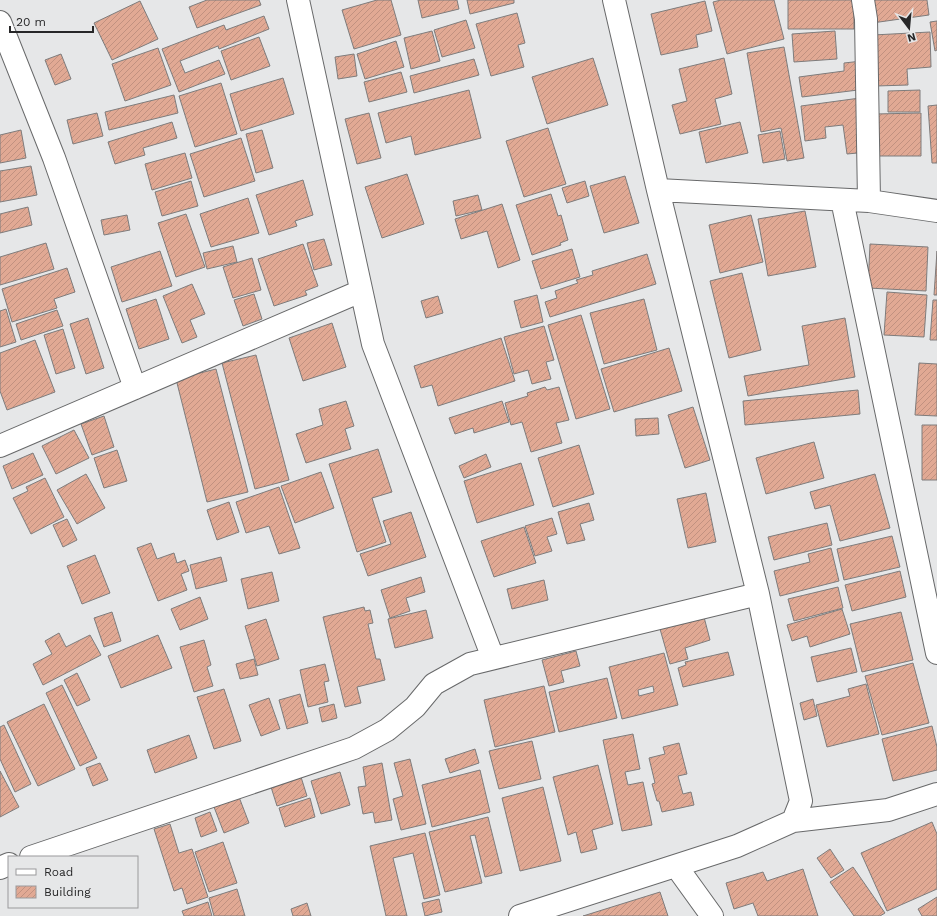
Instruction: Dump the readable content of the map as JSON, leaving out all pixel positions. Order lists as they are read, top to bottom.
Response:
{
  "legend": ["Road", "Building"],
  "scale_bar": "20 m",
  "north": "bottom"
}
